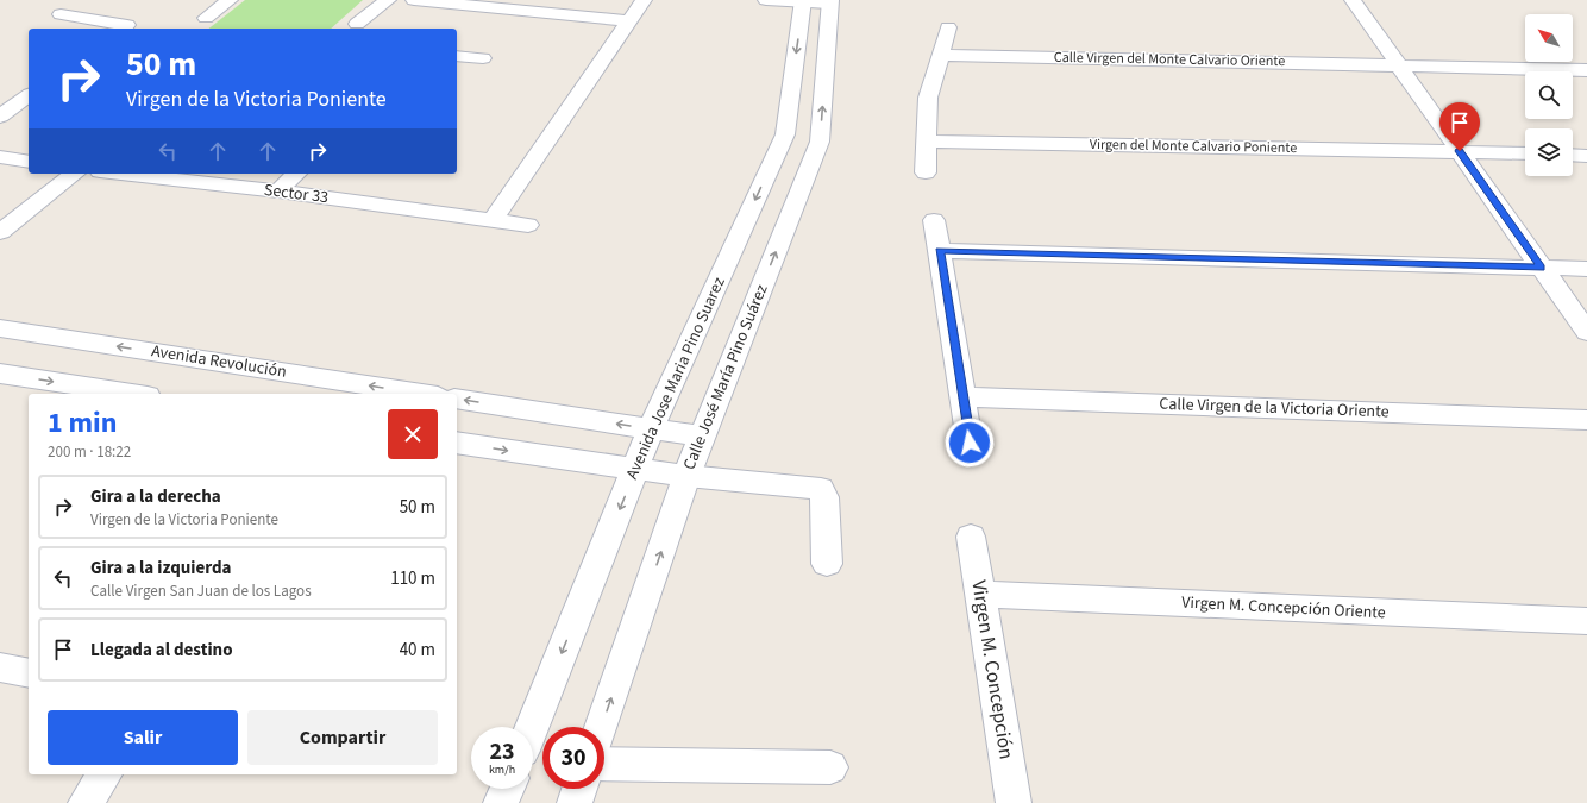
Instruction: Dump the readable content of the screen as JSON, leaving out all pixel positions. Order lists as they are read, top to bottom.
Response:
{
  "streets": {
    "street": [
      "Calle Virgen del Monte Calvario Oriente",
      "Virgen del Monte Calvario Poniente",
      "Sector 33",
      "Avenida Revolución",
      "Calle José María Pino Suárez",
      "Avenida Jose Maria Pino Suarez",
      "Calle Virgen de la Victoria Oriente",
      "Virgen M. Concepción Oriente",
      "Virgen M. Concepción"
    ]
  },
  "crossings": [
    ["Virgen M. Concepción Oriente", "Virgen M. Concepción"]
  ],
  "north": "top left",
  "page": {
    "turn": ["50 m", "Virgen de la Victoria Poniente"],
    "heading": ["1 min", "200 m · 18:22"],
    "list": [
      {
        "name": "Gira a la derecha",
        "note": "Virgen de la Victoria Poniente",
        "value": "50 m"
      },
      {
        "name": "Gira a la izquierda",
        "note": "Calle Virgen San Juan de los Lagos",
        "value": "110 m"
      },
      {
        "name": "Llegada al destino",
        "value": "40 m"
      }
    ],
    "buttons": ["Salir", "Compartir"],
    "speed": "23 km/h",
    "limit": "30"
  }
}
